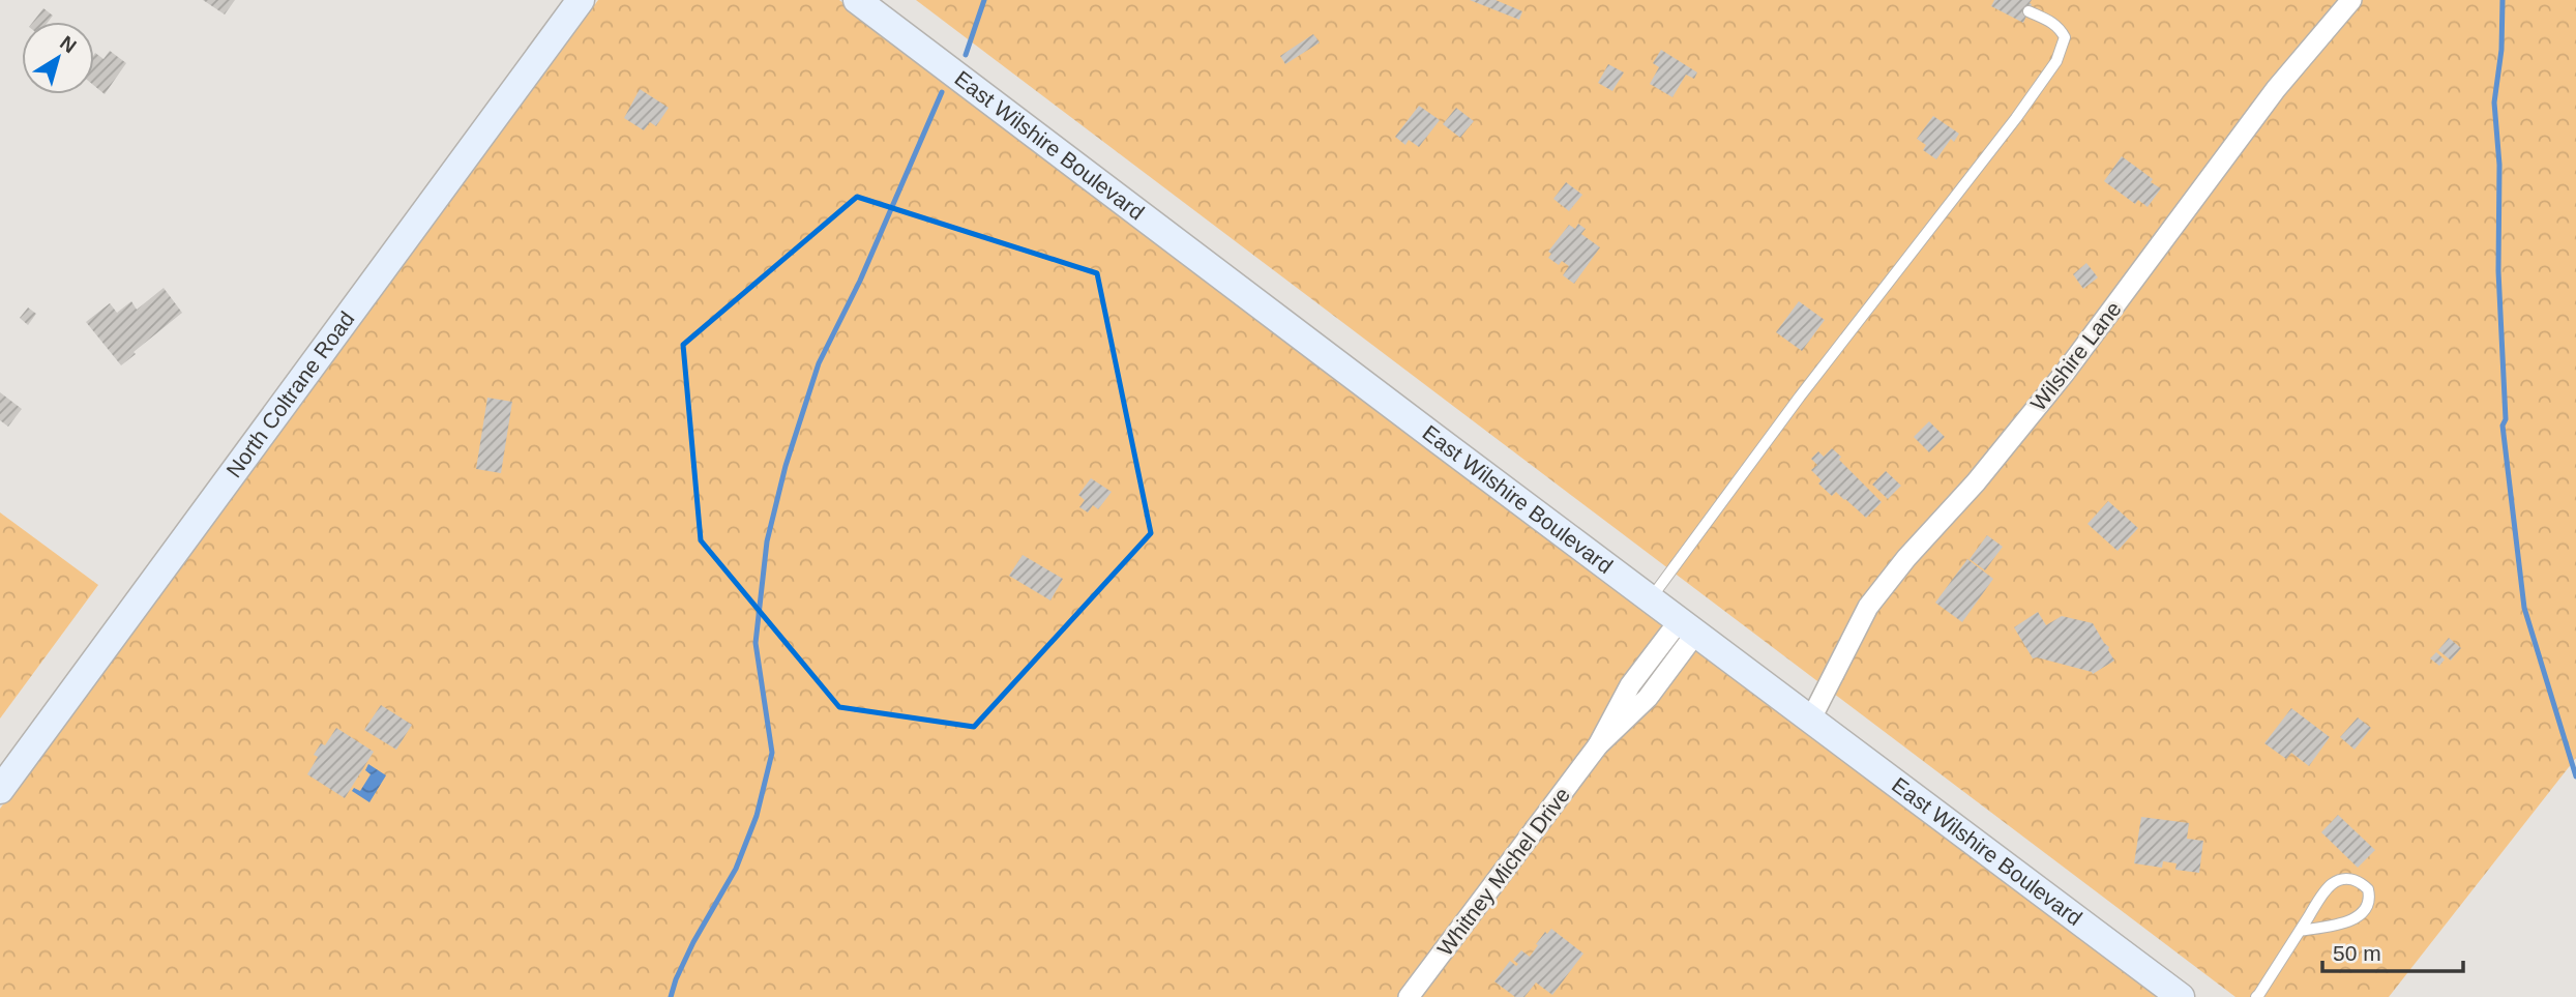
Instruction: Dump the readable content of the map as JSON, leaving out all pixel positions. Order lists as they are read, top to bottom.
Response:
{
  "streets": {
    "street": [
      "East Wilshire Boulevard",
      "Wilshire Lane",
      "North Coltrane Road",
      "Whitney Michel Drive"
    ]
  },
  "crossings": [
    ["East Wilshire Boulevard", "Wilshire Lane"],
    ["East Wilshire Boulevard", "Whitney Michel Drive"]
  ],
  "scale_bar": "50 m",
  "north": "top right"
}
